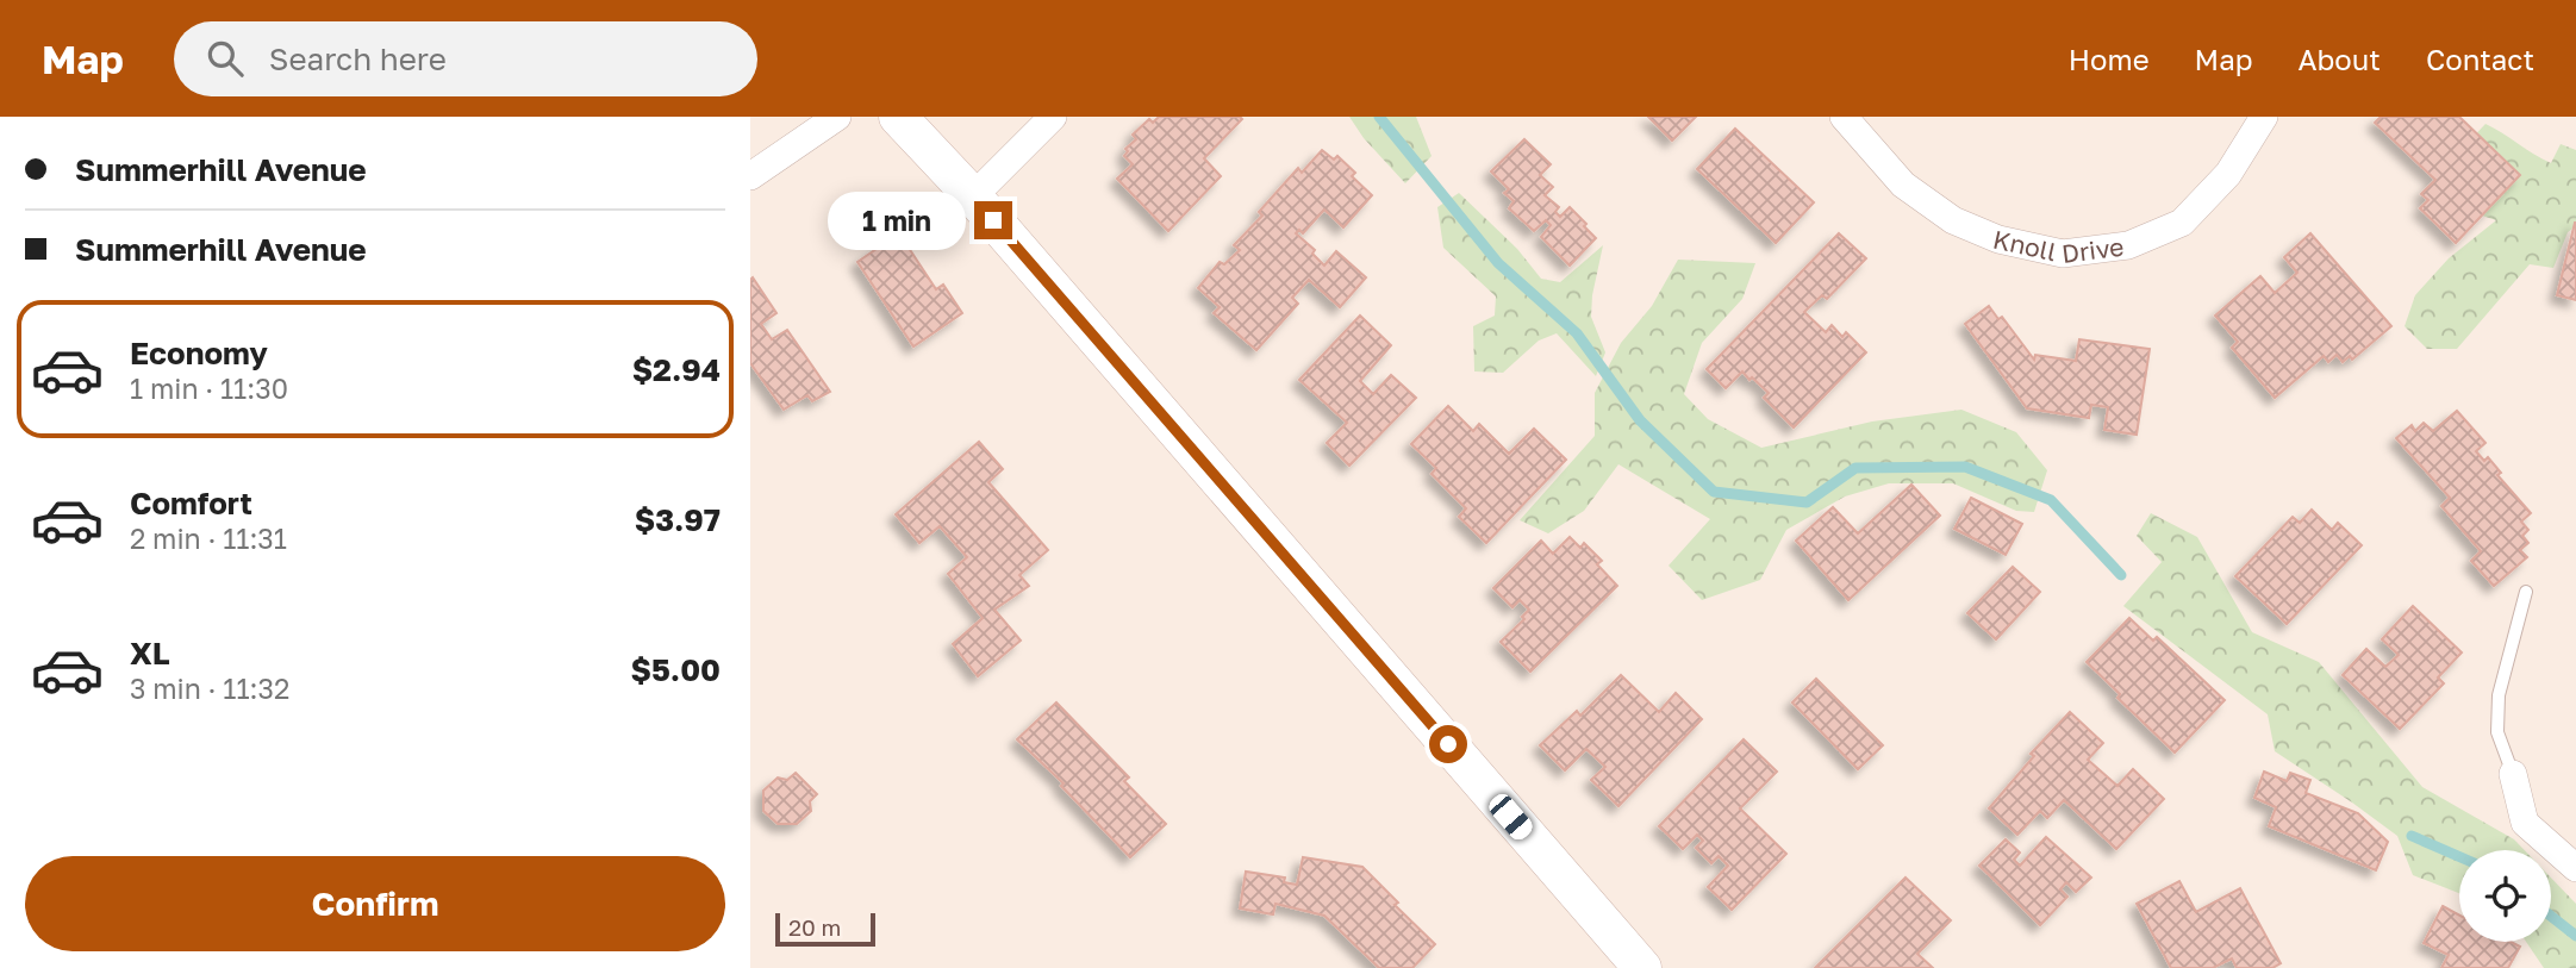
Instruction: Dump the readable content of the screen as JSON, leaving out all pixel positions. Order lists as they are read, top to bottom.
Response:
{
  "streets": {
    "street": ["Knoll Drive"]
  },
  "scale_bar": "20 m",
  "page": {
    "header": "Map",
    "search": "Search here",
    "nav": [
      "Home",
      "Map",
      "About",
      "Contact"
    ],
    "banner": ["Summerhill Avenue", "Summerhill Avenue"],
    "bubble": "1 min",
    "list": [
      {
        "name": "Economy",
        "note": "1 min · 11:30",
        "value": "$2.94"
      },
      {
        "name": "Comfort",
        "note": "2 min · 11:31",
        "value": "$3.97"
      },
      {
        "name": "XL",
        "note": "3 min · 11:32",
        "value": "$5.00"
      }
    ],
    "buttons": "Confirm",
    "scale": "20 m"
  }
}
